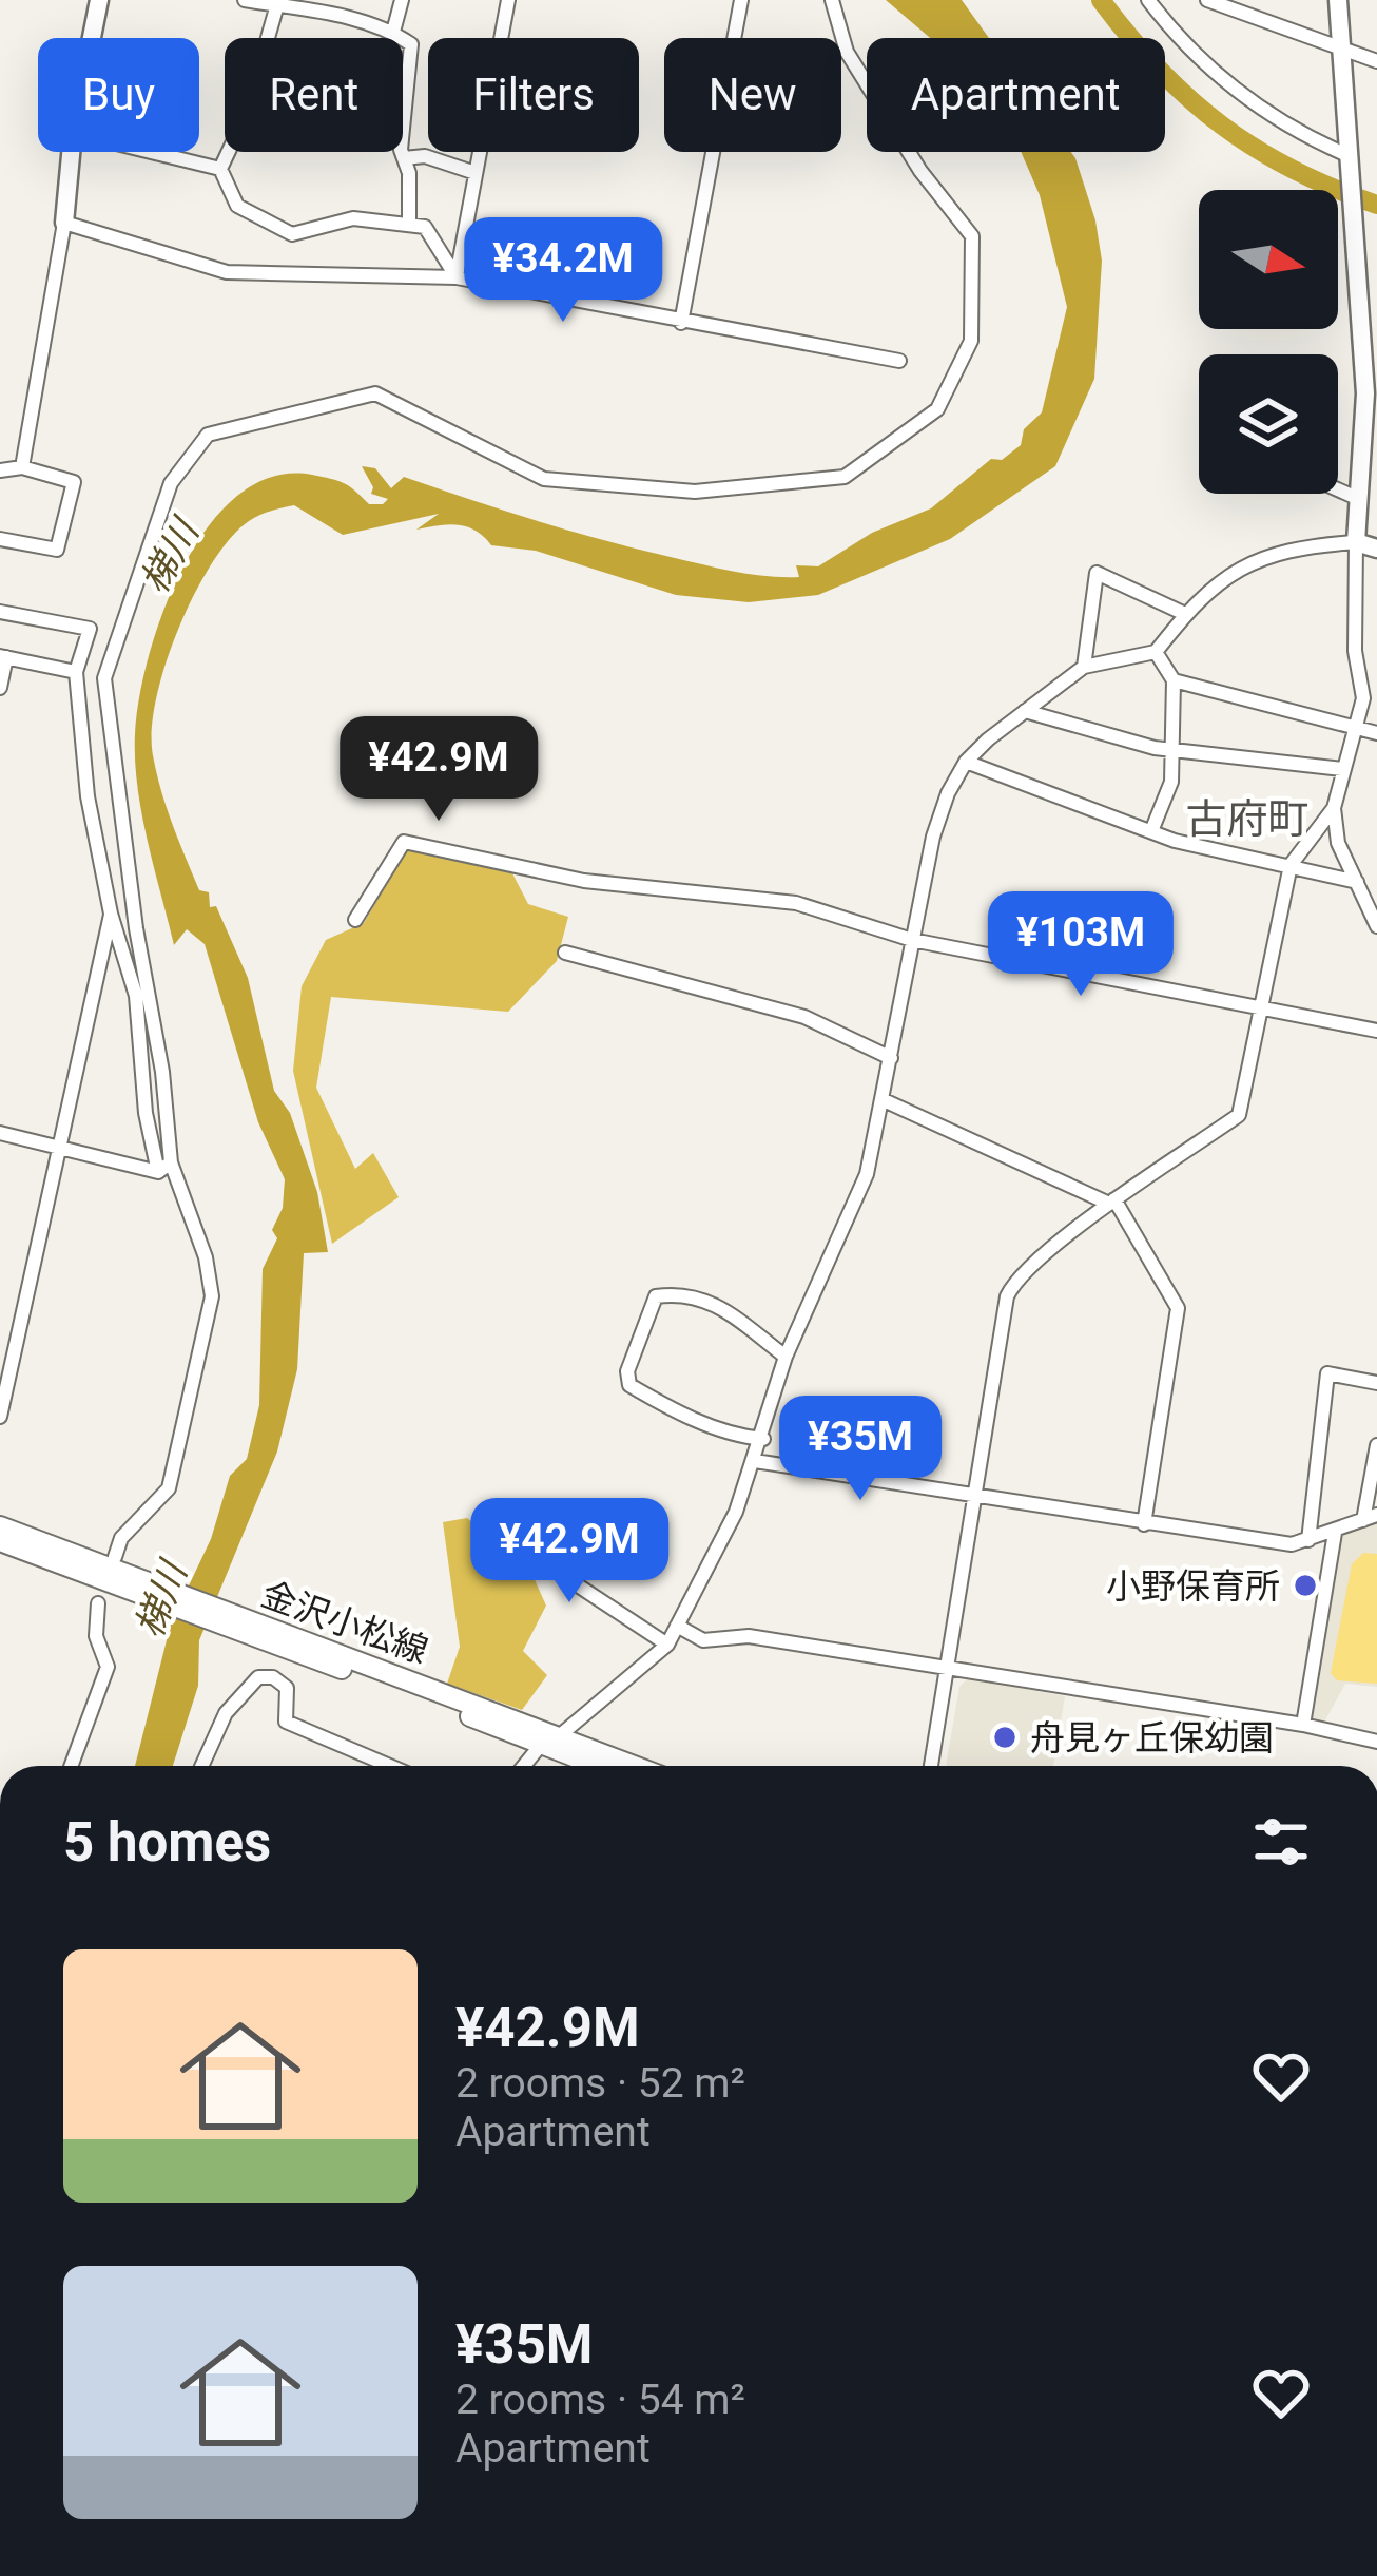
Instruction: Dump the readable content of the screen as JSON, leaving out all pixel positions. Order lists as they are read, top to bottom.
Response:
{
  "streets": {
    "main road": ["金沢小松線"]
  },
  "districts": ["古府町"],
  "water": ["梯川"],
  "places": ["小野保育所", "舟見ヶ丘保幼園"],
  "north": "right",
  "page": {
    "chip": [
      "Buy",
      "Rent",
      "Filters",
      "New",
      "Apartment"
    ],
    "price": [
      "¥34.2M",
      "¥42.9M",
      "¥103M",
      "¥35M",
      "¥42.9M"
    ],
    "heading": "5 homes",
    "list": [
      {
        "name": "¥42.9M",
        "note": "2 rooms · 52 m² · Apartment"
      },
      {
        "name": "¥35M",
        "note": "2 rooms · 54 m² · Apartment"
      }
    ]
  }
}
